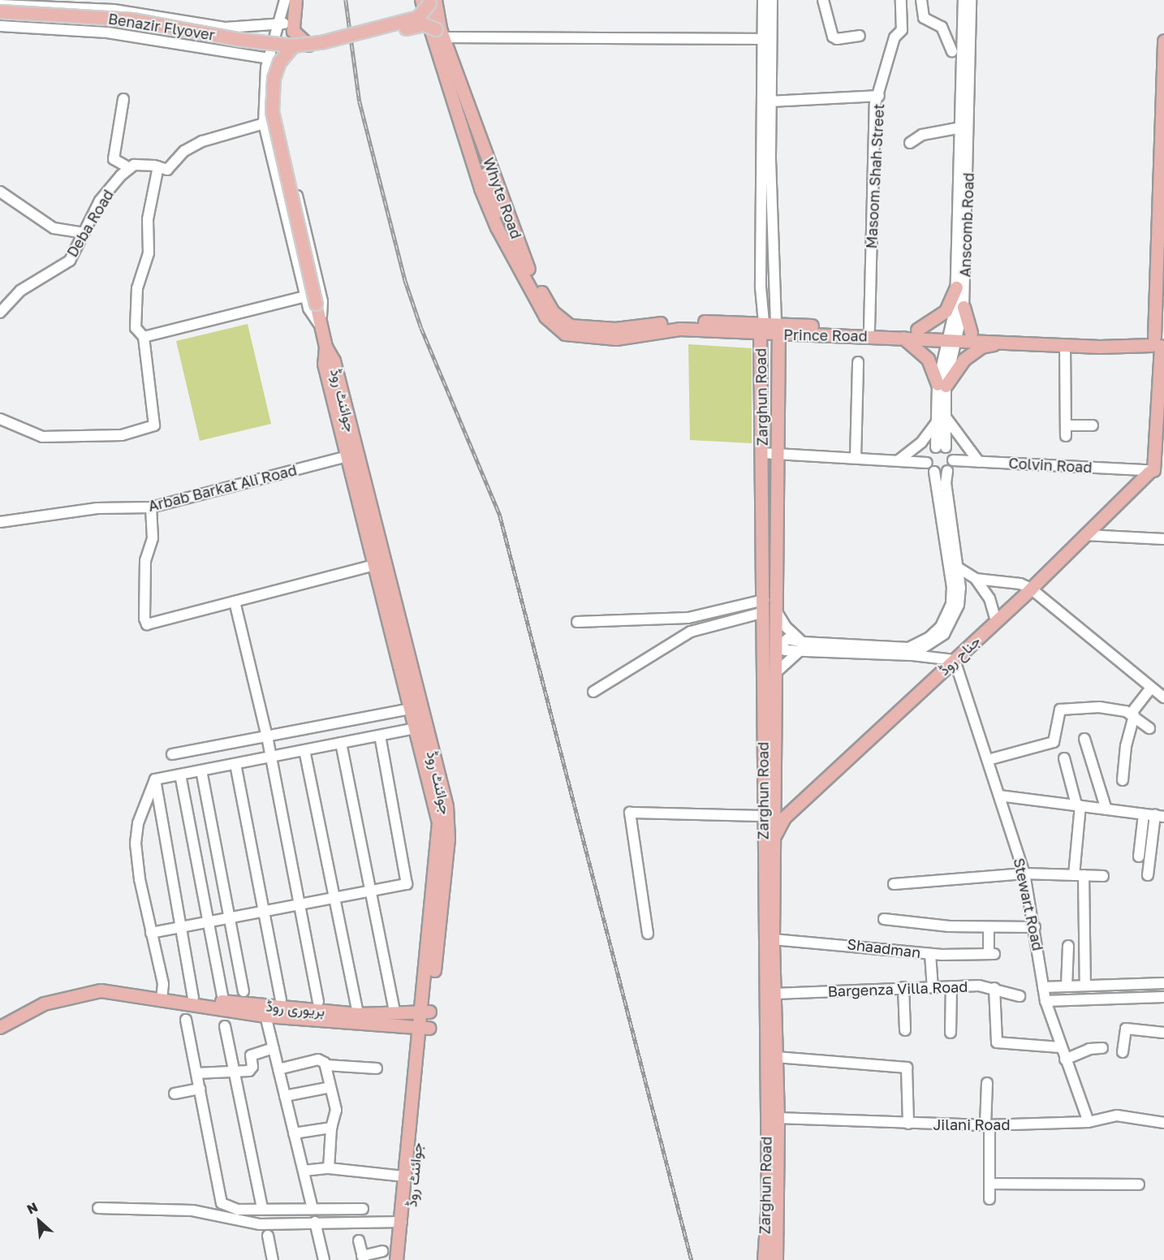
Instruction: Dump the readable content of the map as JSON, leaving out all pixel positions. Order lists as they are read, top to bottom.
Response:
{
  "streets": {
    "main road": [
      "Benazir Flyover",
      "Whyte Road",
      "Prince Road",
      "Zarghun Road",
      "جوائنٹ روڈ",
      "جناح روڈ",
      "بریوری روڈ"
    ],
    "street": [
      "Masoom Shah Street",
      "Deba Road",
      "Anscomb Road",
      "Colvin Road",
      "Arbab Barkat Ali Road",
      "Stewart Road",
      "Shaadman",
      "Bargenza Villa Road",
      "Jilani Road"
    ]
  },
  "crossings": [
    ["Benazir Flyover", "Whyte Road"],
    ["Masoom Shah Street", "Prince Road"],
    ["Whyte Road", "Prince Road"],
    ["Anscomb Road", "Prince Road"],
    ["Anscomb Road", "Colvin Road"],
    ["Prince Road", "Zarghun Road"],
    ["Zarghun Road", "جناح روڈ"],
    ["Zarghun Road", "Shaadman"],
    ["Zarghun Road", "Bargenza Villa Road"],
    ["Zarghun Road", "Jilani Road"],
    ["جوائنٹ روڈ", "Arbab Barkat Ali Road"],
    ["جوائنٹ روڈ", "بریوری روڈ"],
    ["Colvin Road", "جناح روڈ"],
    ["جناح روڈ", "Stewart Road"],
    ["Stewart Road", "Jilani Road"]
  ],
  "north": "top left"
}
